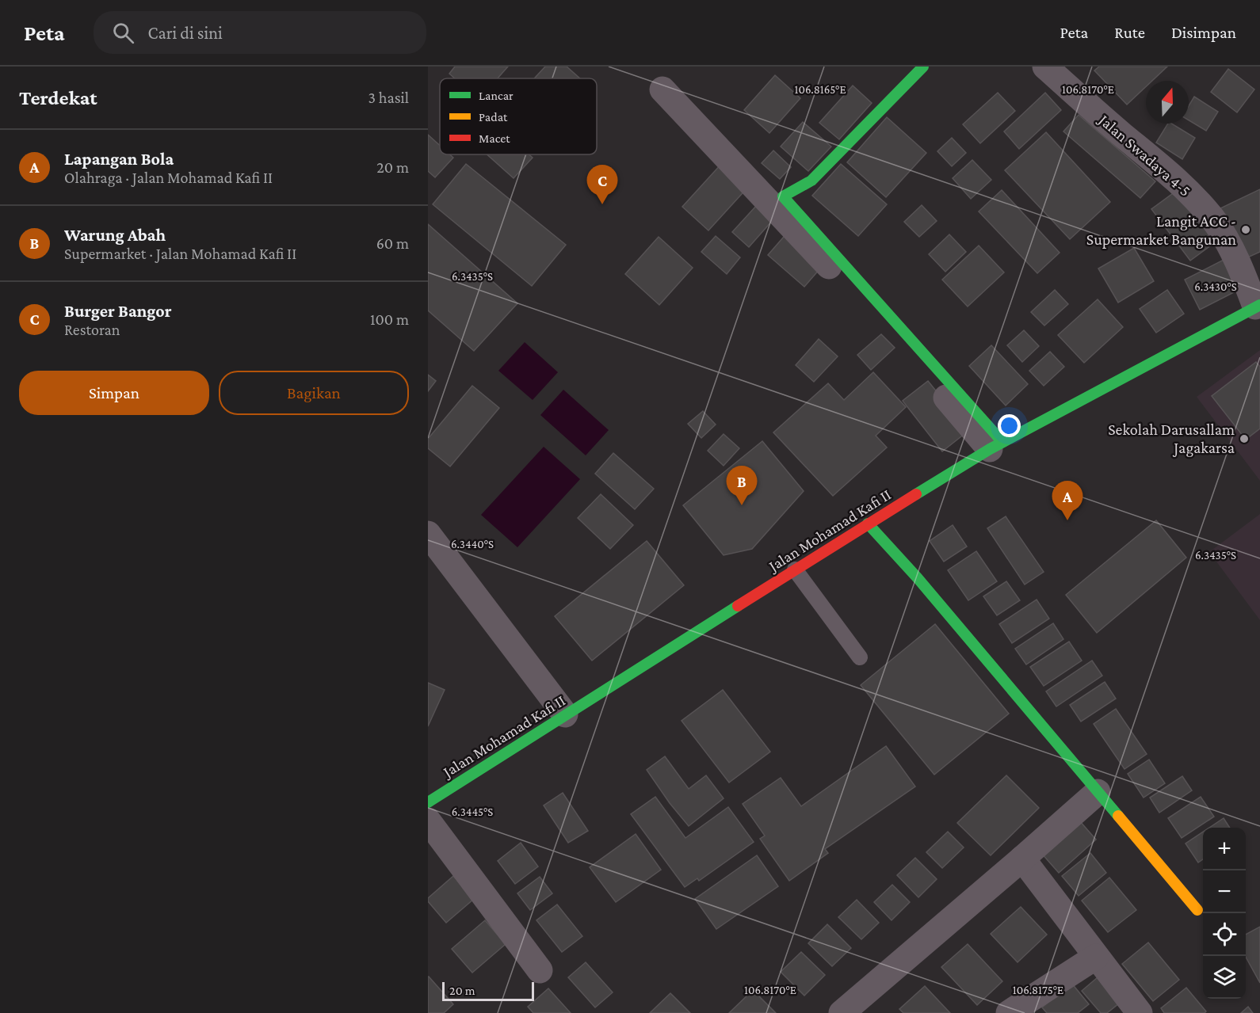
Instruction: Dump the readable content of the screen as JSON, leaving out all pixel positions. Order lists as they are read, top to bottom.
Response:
{
  "streets": {
    "street": ["Jalan Swadaya 4-5", "Jalan Mohamad Kafi II"]
  },
  "crossings": [
    ["Jalan Swadaya 4-5", "Jalan Mohamad Kafi II"]
  ],
  "places": ["Langit ACC - Supermarket Bangunan", "Sekolah Darusallam Jagakarsa"],
  "legend": ["Lancar", "Padat", "Macet"],
  "scale_bar": "20 m",
  "north": "top",
  "page": {
    "header": "Peta",
    "search": "Cari di sini",
    "nav": ["Peta", "Rute", "Disimpan"],
    "heading": ["Terdekat", "3 hasil"],
    "list": [
      {
        "mark": "A",
        "name": "Lapangan Bola",
        "note": "Olahraga · Jalan Mohamad Kafi II",
        "value": "20 m"
      },
      {
        "mark": "B",
        "name": "Warung Abah",
        "note": "Supermarket · Jalan Mohamad Kafi II",
        "value": "60 m"
      },
      {
        "mark": "C",
        "name": "Burger Bangor",
        "note": "Restoran",
        "value": "100 m"
      }
    ],
    "pins": ["C", "B", "A"],
    "buttons": ["Simpan", "Bagikan"],
    "map_buttons": ["+", "−"],
    "scale": "20 m"
  },
  "coordinates": [
    "106.8165°E",
    "106.8170°E",
    "6.3435°S",
    "6.3430°S",
    "6.3440°S",
    "6.3445°S",
    "106.8175°E"
  ]
}
